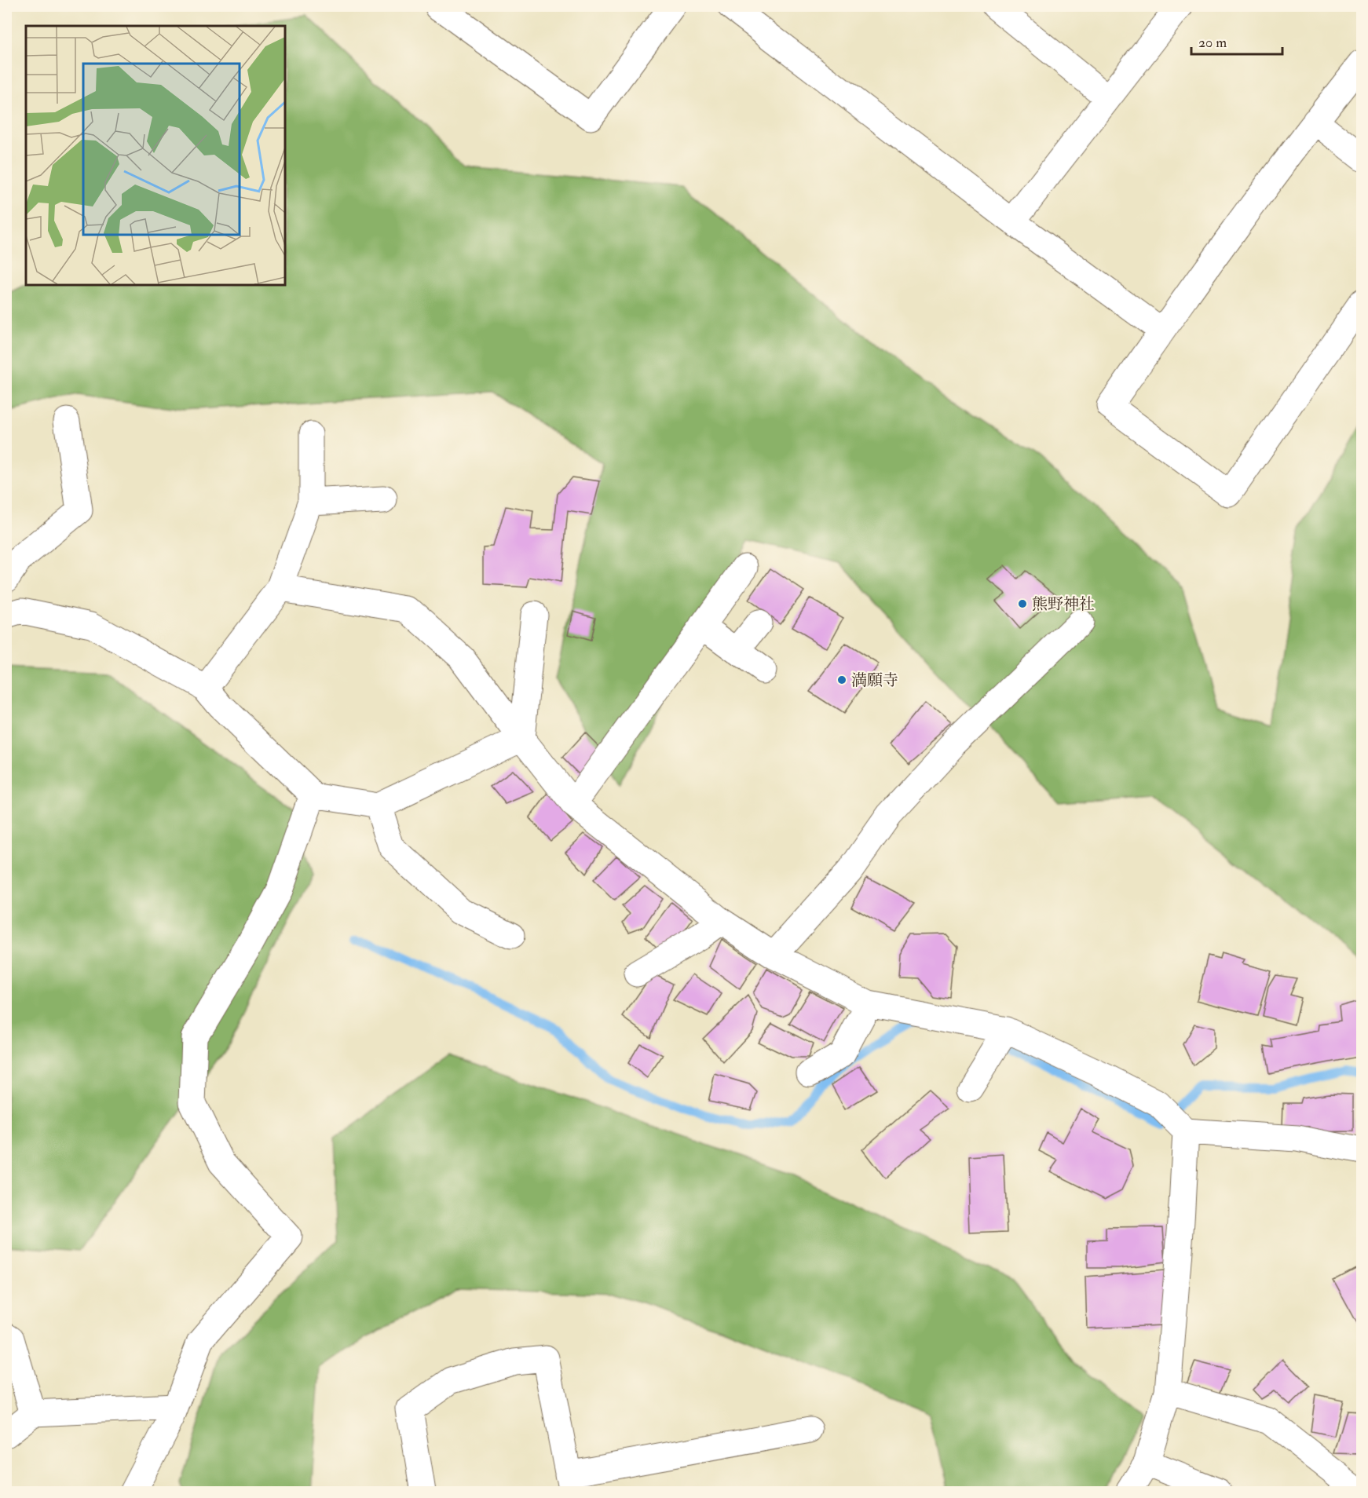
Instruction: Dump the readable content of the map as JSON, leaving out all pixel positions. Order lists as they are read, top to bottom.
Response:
{
  "places": ["熊野神社", "満願寺"],
  "scale_bar": "20 m"
}
